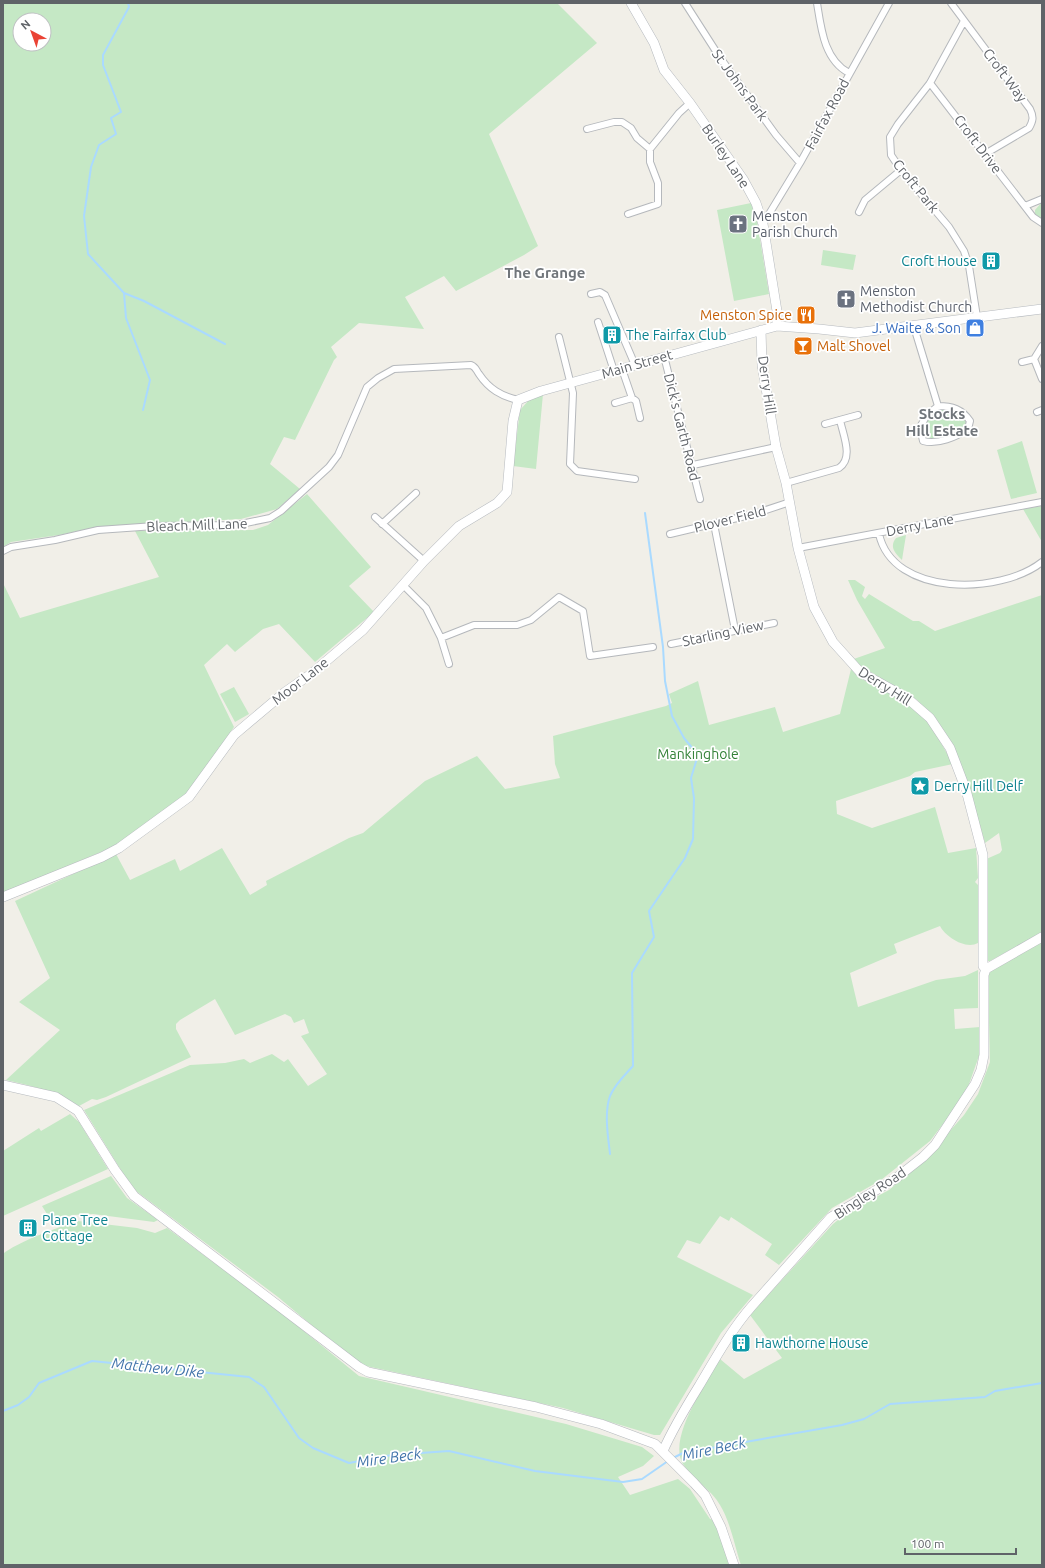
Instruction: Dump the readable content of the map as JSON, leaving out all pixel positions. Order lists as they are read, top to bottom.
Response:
{
  "streets": {
    "street": [
      "Croft Way",
      "St Johns Park",
      "Fairfax Road",
      "Croft Drive",
      "Burley Lane",
      "Croft Park",
      "Main Street",
      "Derry Hill",
      "Dick's Garth Road",
      "Plover Field",
      "Bleach Mill Lane",
      "Derry Lane",
      "Starling View",
      "Moor Lane",
      "Bingley Road"
    ]
  },
  "crossings": [
    ["Croft Way", "Croft Drive"],
    ["Croft Way", "Croft Park"],
    ["St Johns Park", "Fairfax Road"],
    ["Fairfax Road", "Burley Lane"],
    ["Croft Drive", "Croft Park"],
    ["Burley Lane", "Main Street"],
    ["Croft Park", "Main Street"],
    ["Main Street", "Derry Hill"],
    ["Main Street", "Dick's Garth Road"],
    ["Main Street", "Bleach Mill Lane"],
    ["Main Street", "Moor Lane"],
    ["Derry Hill", "Plover Field"],
    ["Derry Hill", "Derry Lane"],
    ["Derry Hill", "Bingley Road"],
    ["Bleach Mill Lane", "Moor Lane"]
  ],
  "districts": ["The Grange", "Stocks Hill Estate"],
  "water": ["Matthew Dike", "Mire Beck"],
  "parks": ["Mankinghole"],
  "places": {
    "church": ["Menston Parish Church", "Menston Methodist Church"],
    "building": [
      "Croft House",
      "The Fairfax Club",
      "Plane Tree Cottage",
      "Hawthorne House"
    ],
    "restaurant": ["Menston Spice"],
    "shop": ["J. Waite & Son"],
    "bar": ["Malt Shovel"],
    "place": ["Derry Hill Delf"]
  },
  "scale_bar": "100 m",
  "north": "top left"
}
